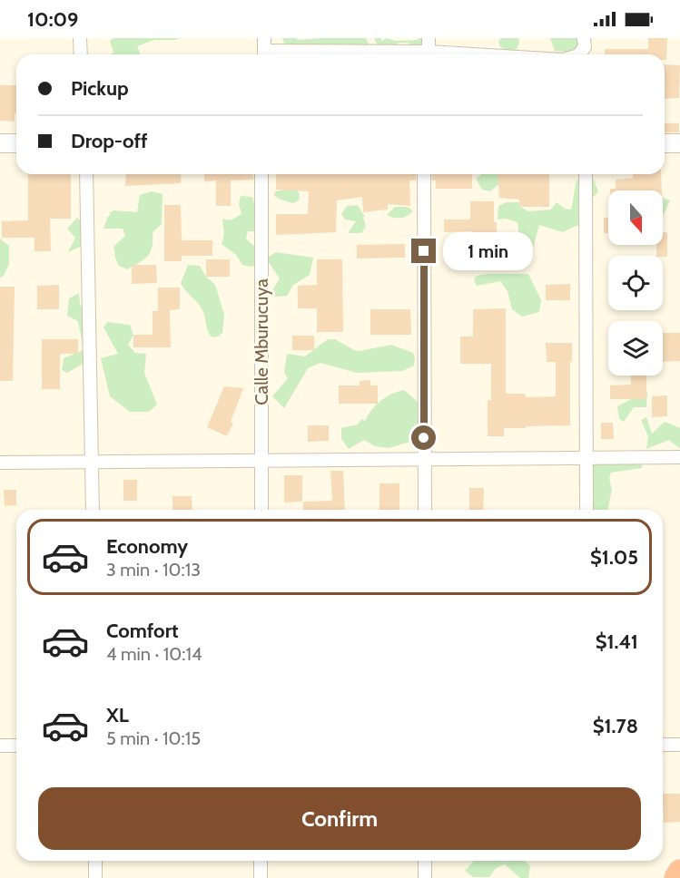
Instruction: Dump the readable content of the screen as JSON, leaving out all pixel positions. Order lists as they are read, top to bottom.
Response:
{
  "streets": {
    "street": ["Calle Mburucuya"]
  },
  "north": "bottom",
  "page": {
    "status": "10:09",
    "banner": ["Pickup", "Drop-off"],
    "bubble": "1 min",
    "list": [
      {
        "name": "Economy",
        "note": "3 min · 10:13",
        "value": "$1.05"
      },
      {
        "name": "Comfort",
        "note": "4 min · 10:14",
        "value": "$1.41"
      },
      {
        "name": "XL",
        "note": "5 min · 10:15",
        "value": "$1.78"
      }
    ],
    "buttons": "Confirm"
  }
}
